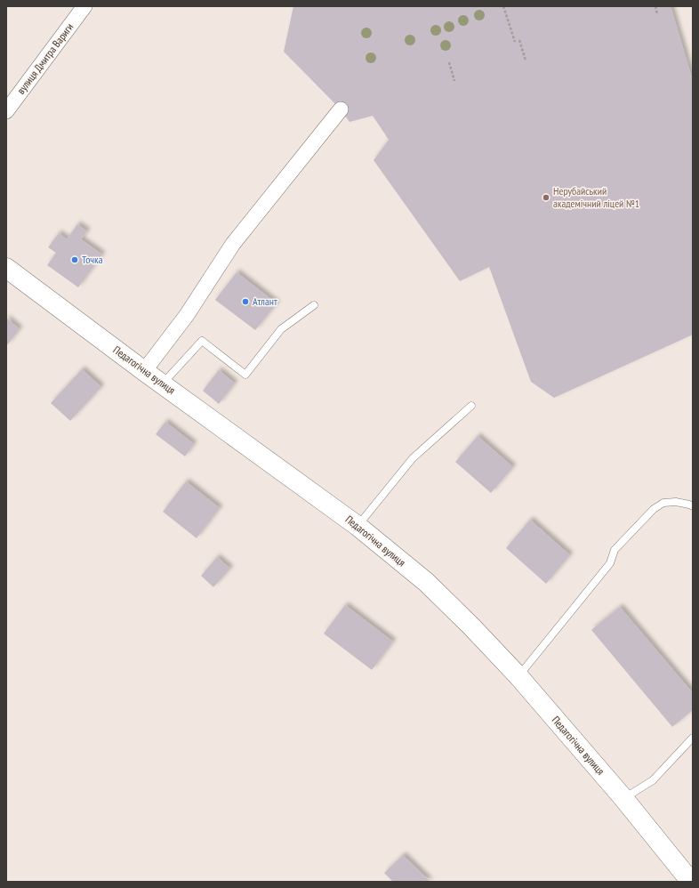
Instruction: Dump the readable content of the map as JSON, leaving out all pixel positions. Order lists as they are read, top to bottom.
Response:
{
  "streets": {
    "street": ["вулиця Дмитра Вариги", "Педагогічна вулиця"]
  },
  "places": ["Нерубайський академічний ліцей №1", "Точка", "Атлант"]
}
